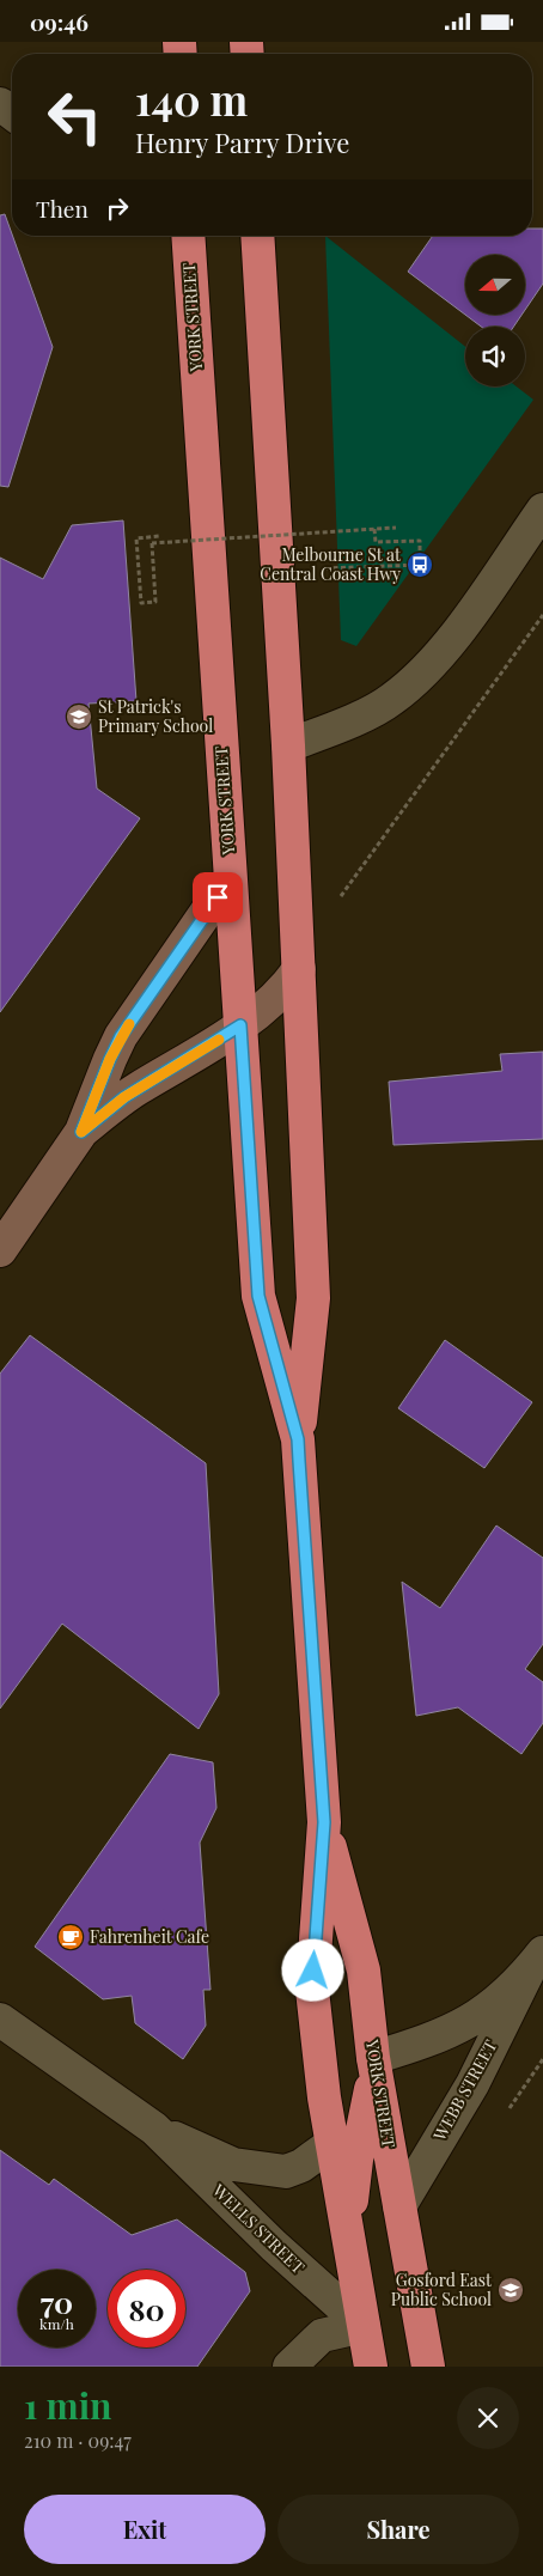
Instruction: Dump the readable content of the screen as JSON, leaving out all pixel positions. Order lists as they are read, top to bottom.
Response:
{
  "streets": {
    "highway": ["YORK STREET"],
    "street": ["WEBB STREET", "WELLS STREET"]
  },
  "crossings": [
    ["YORK STREET", "WEBB STREET"],
    ["YORK STREET", "WELLS STREET"]
  ],
  "places": {
    "bus stop": ["Melbourne St at Central Coast Hwy"],
    "school or university": ["St Patrick's Primary School", "Gosford East Public School"],
    "cafe": ["Fahrenheit Cafe"]
  },
  "north": "left",
  "page": {
    "status": "09:46",
    "turn": ["140 m", "Henry Parry Drive"],
    "then": "Then",
    "speed": "70 km/h",
    "limit": "80",
    "heading": ["1 min", "210 m · 09:47"],
    "buttons": ["Exit", "Share"]
  }
}
